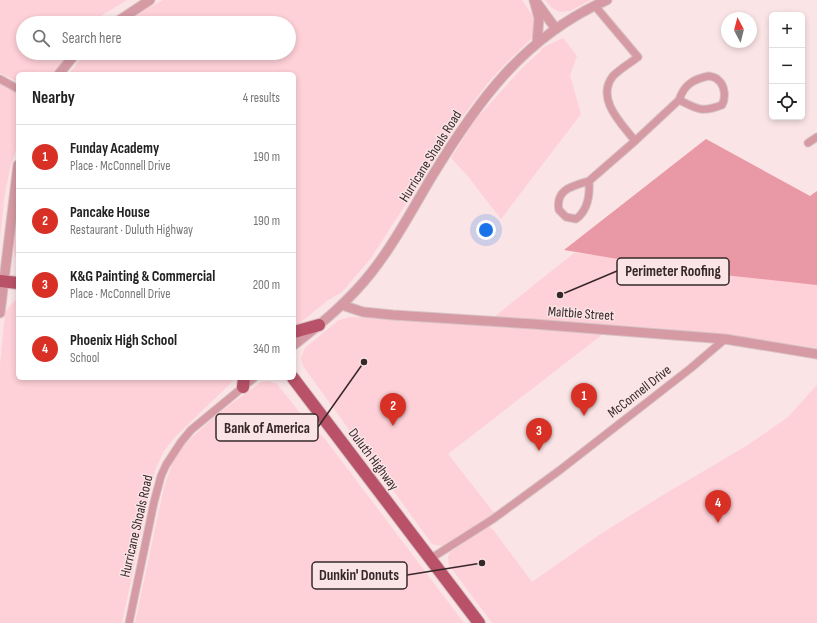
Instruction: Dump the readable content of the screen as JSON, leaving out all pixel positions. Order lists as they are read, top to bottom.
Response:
{
  "streets": {
    "main road": ["Duluth Highway"],
    "street": ["Hurricane Shoals Road", "Maltbie Street", "McConnell Drive"]
  },
  "crossings": [
    ["Hurricane Shoals Road", "Maltbie Street"],
    ["Maltbie Street", "McConnell Drive"],
    ["McConnell Drive", "Duluth Highway"]
  ],
  "places": ["Perimeter Roofing", "Bank of America", "Dunkin' Donuts"],
  "north": "top",
  "page": {
    "map_buttons": ["+", "−"],
    "search": "Search here",
    "heading": ["Nearby", "4 results"],
    "list": [
      {
        "mark": "1",
        "name": "Funday Academy",
        "note": "Place · McConnell Drive",
        "value": "190 m"
      },
      {
        "mark": "2",
        "name": "Pancake House",
        "note": "Restaurant · Duluth Highway",
        "value": "190 m"
      },
      {
        "mark": "3",
        "name": "K&G Painting & Commercial",
        "note": "Place · McConnell Drive",
        "value": "200 m"
      },
      {
        "mark": "4",
        "name": "Phoenix High School",
        "note": "School",
        "value": "340 m"
      }
    ],
    "pins": [
      "1",
      "2",
      "3",
      "4"
    ]
  }
}
